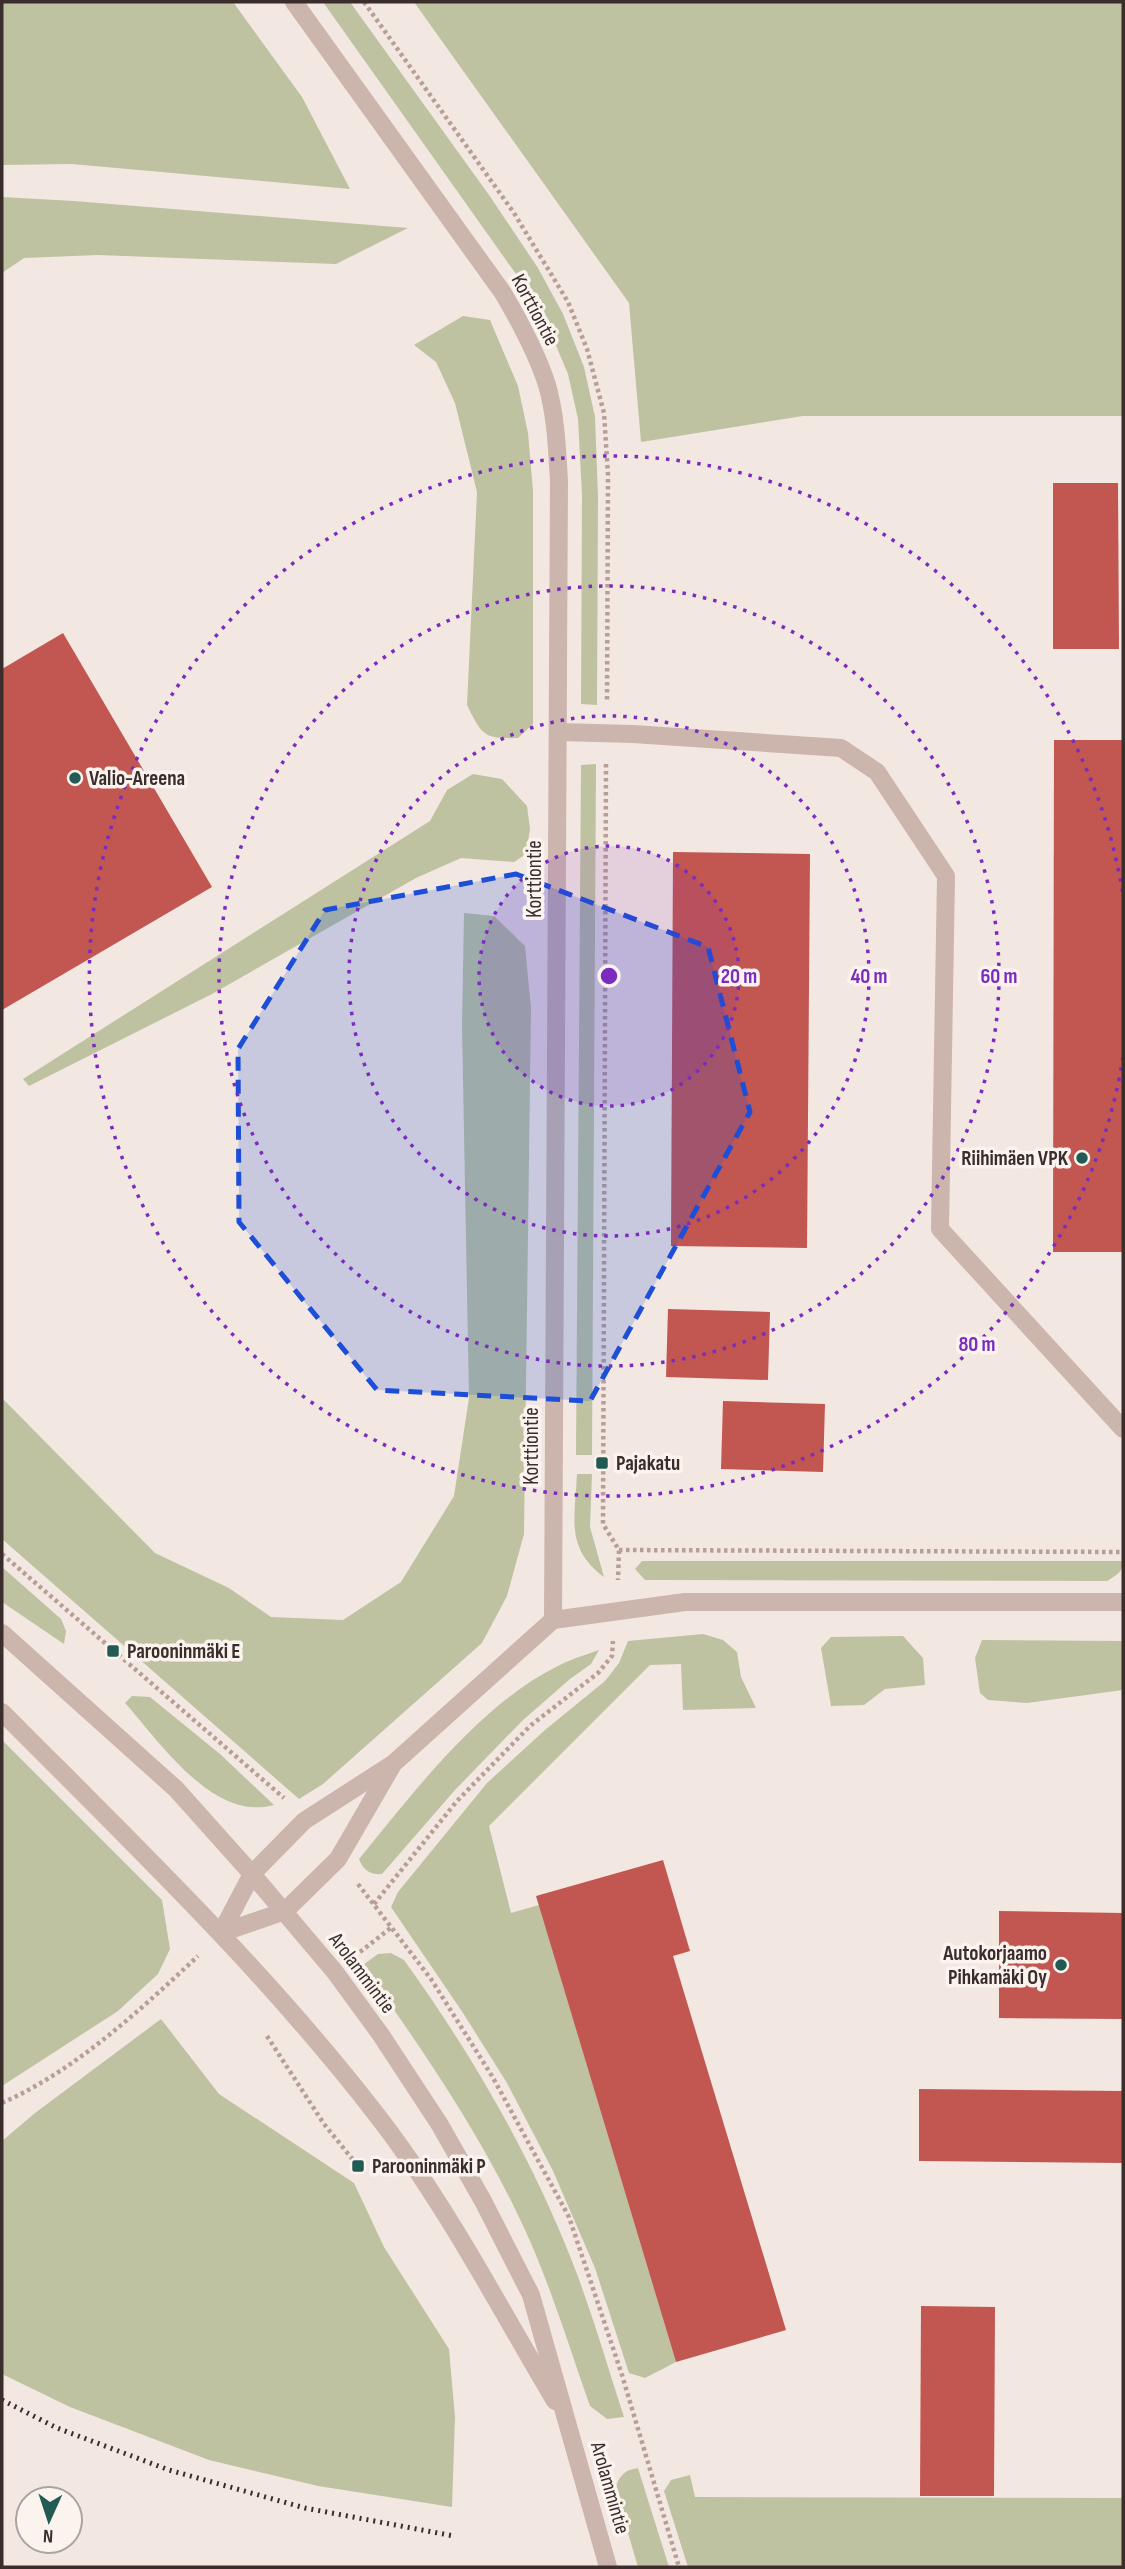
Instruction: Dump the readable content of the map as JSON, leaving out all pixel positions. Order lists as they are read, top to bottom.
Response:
{
  "streets": {
    "street": ["Korttiontie", "Arolammintie"]
  },
  "places": {
    "other": ["Valio-Areena", "Riihimäen VPK", "Autokorjaamo Pihkamäki Oy"],
    "transit": ["Pajakatu", "Parooninmäki E", "Parooninmäki P"]
  },
  "north": "bottom",
  "rings": [
    "20 m",
    "40 m",
    "60 m",
    "80 m"
  ]
}
